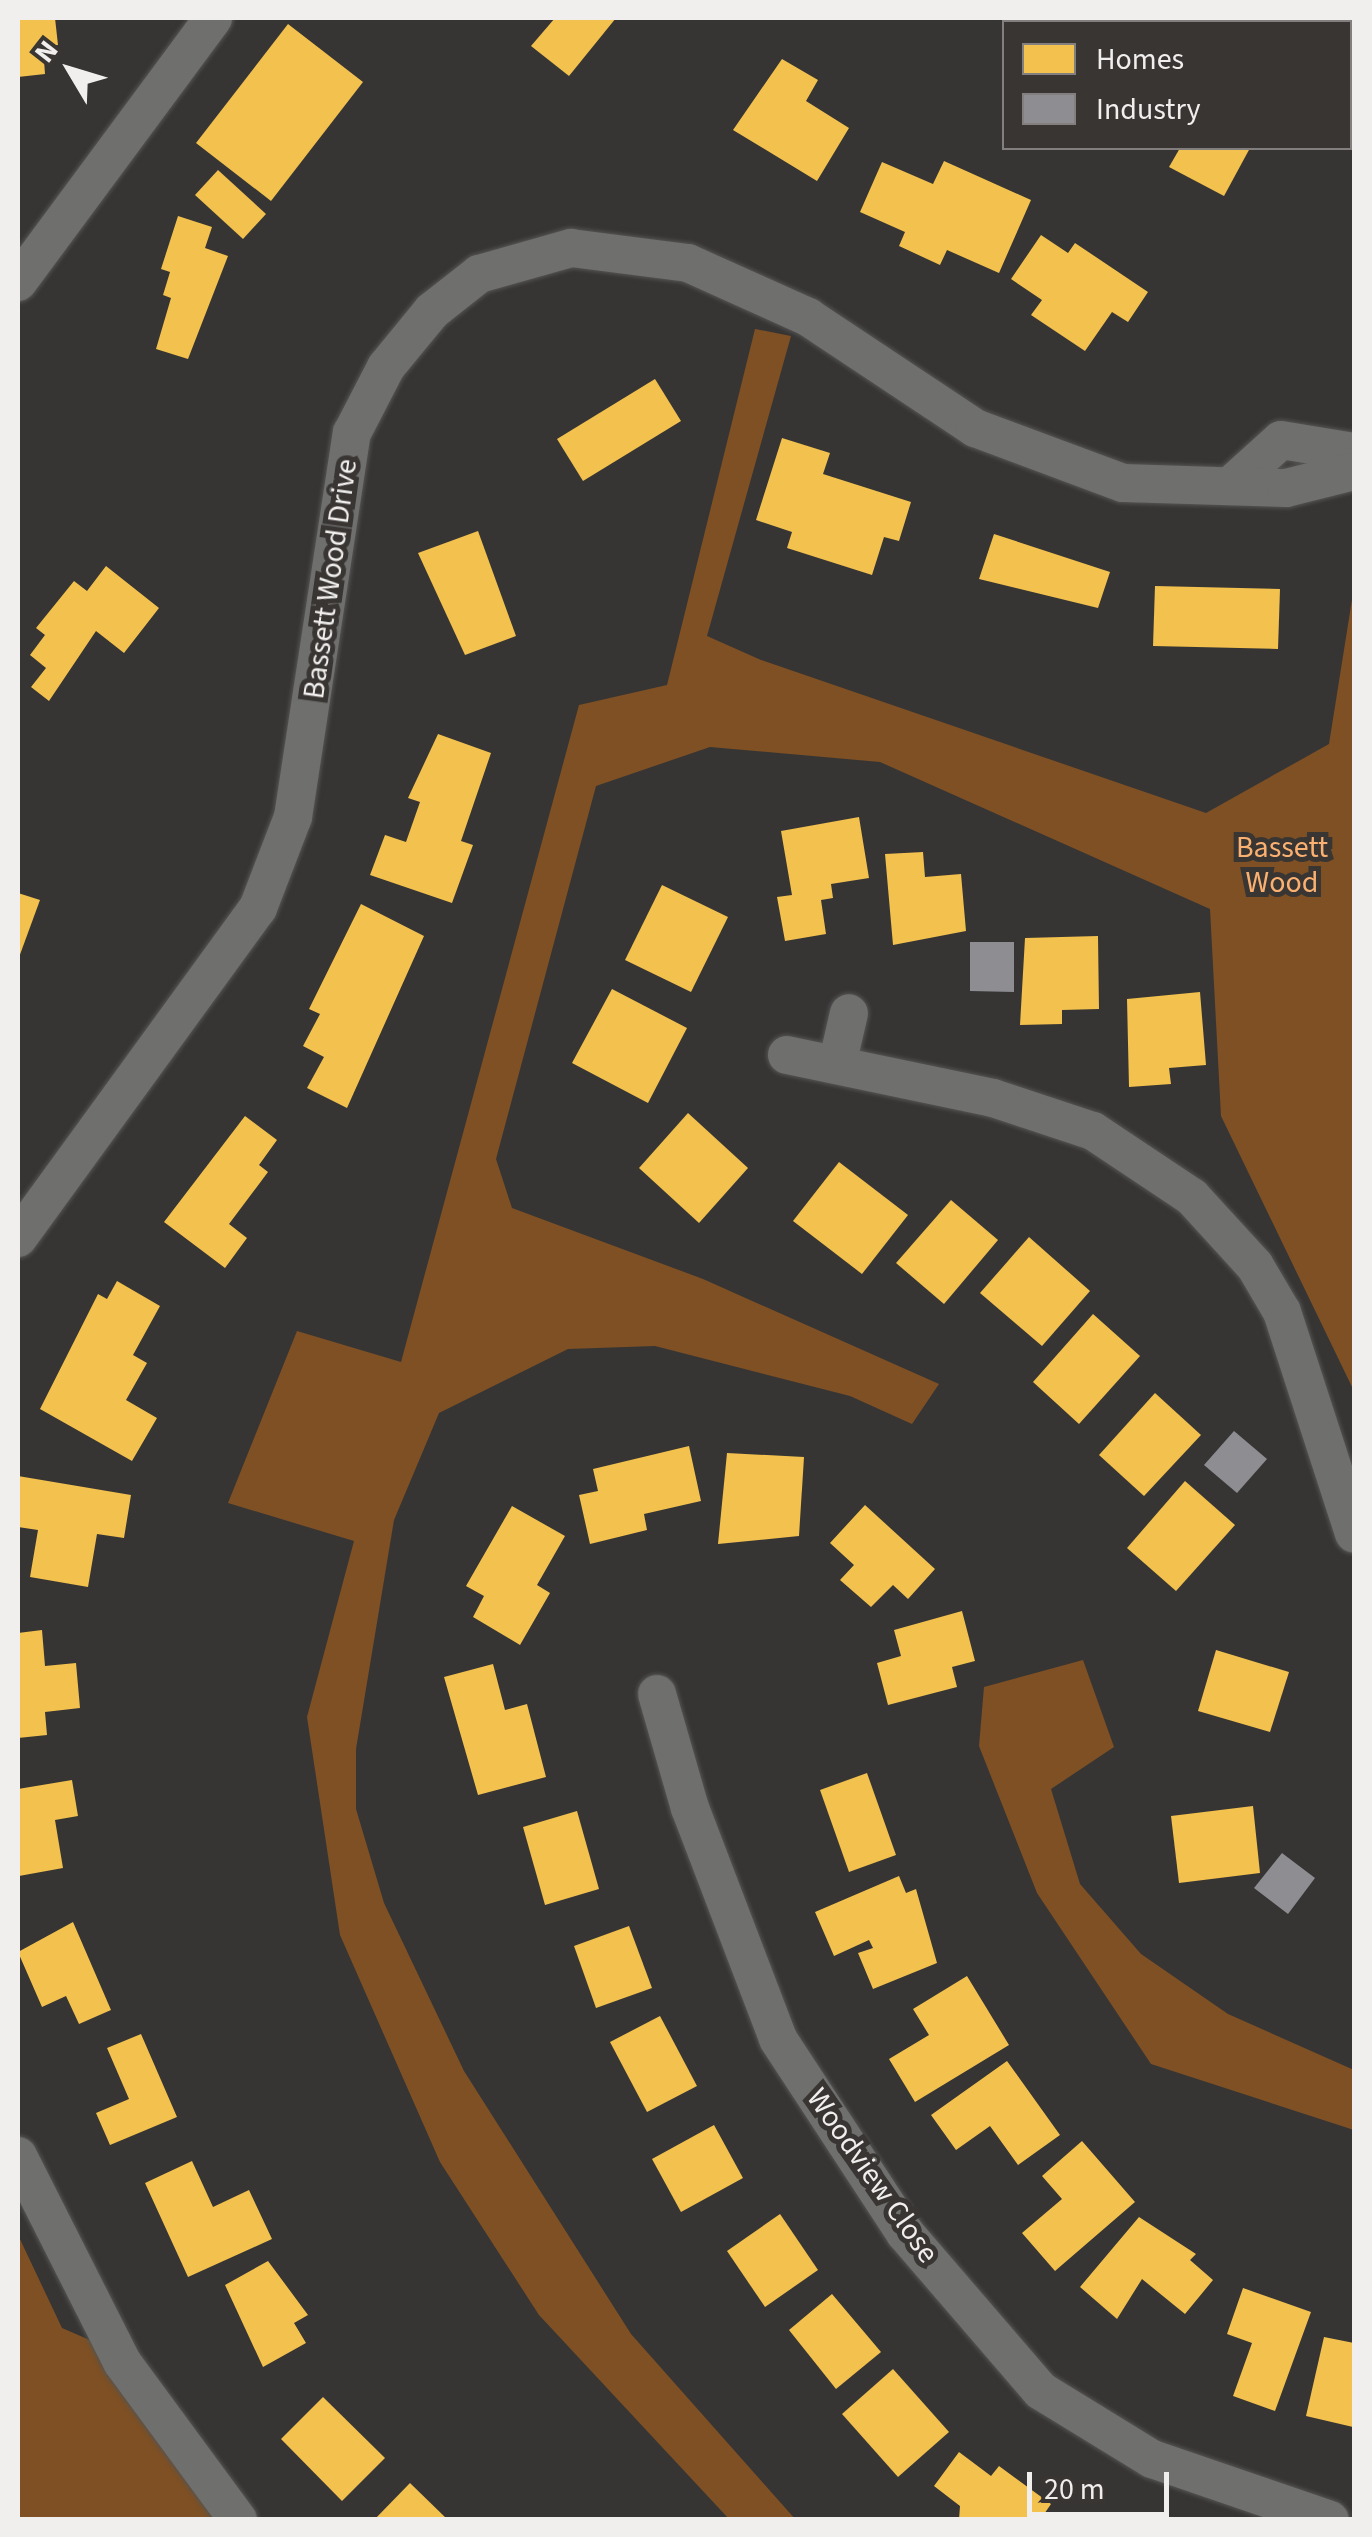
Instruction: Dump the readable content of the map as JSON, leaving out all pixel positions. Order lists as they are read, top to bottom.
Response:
{
  "streets": {
    "street": ["Bassett Wood Drive", "Woodview Close"]
  },
  "parks": ["Bassett Wood"],
  "legend": ["Homes", "Industry"],
  "scale_bar": "20 m",
  "north": "top left"
}
